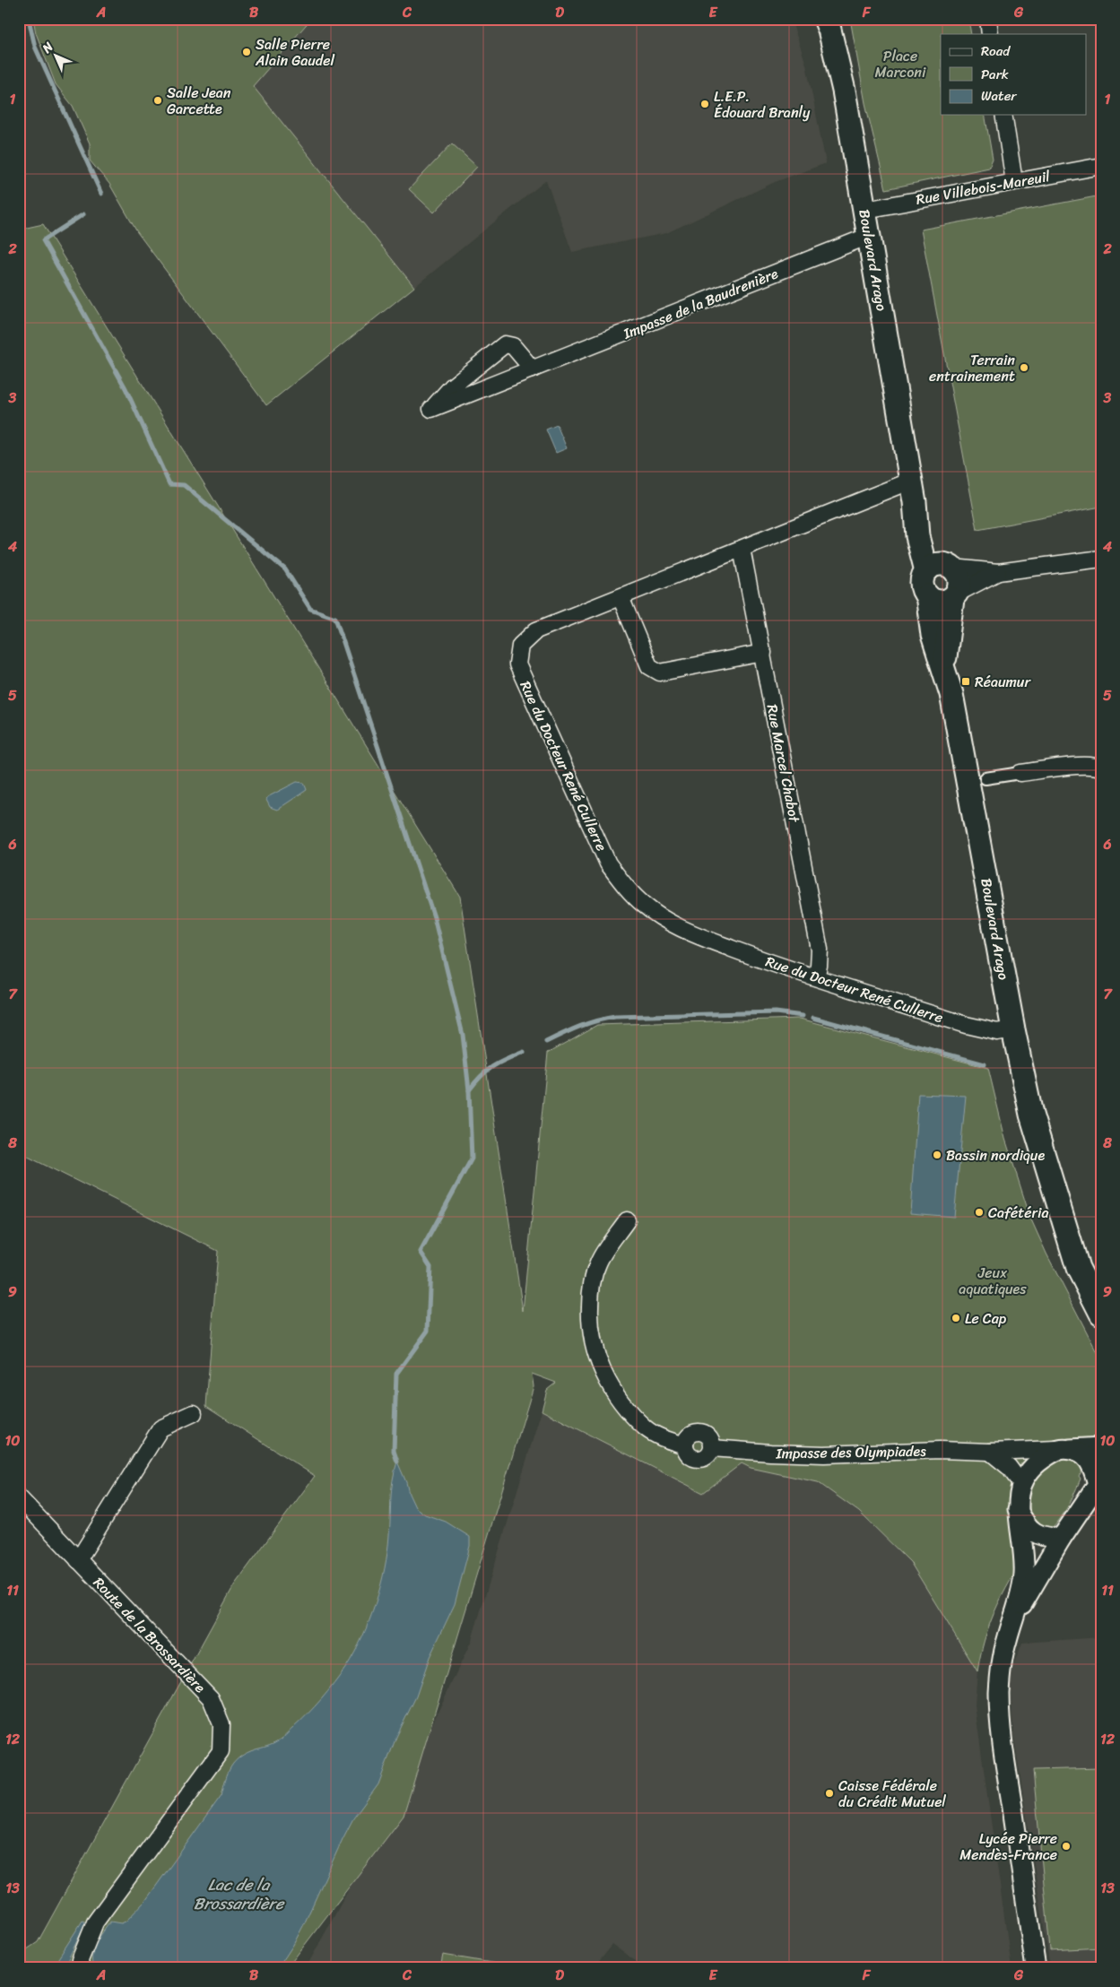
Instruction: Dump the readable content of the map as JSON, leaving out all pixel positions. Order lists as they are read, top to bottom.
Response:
{
  "streets": {
    "main road": ["Boulevard Arago"],
    "street": [
      "Rue Villebois-Mareuil",
      "Impasse de la Baudrenière",
      "Rue Marcel Chabot",
      "Rue du Docteur René Cullerre",
      "Impasse des Olympiades",
      "Route de la Brossardière"
    ]
  },
  "crossings": [
    ["Rue Villebois-Mareuil", "Boulevard Arago"],
    ["Boulevard Arago", "Impasse de la Baudrenière"],
    ["Boulevard Arago", "Rue du Docteur René Cullerre"],
    ["Rue Marcel Chabot", "Rue du Docteur René Cullerre"]
  ],
  "water": ["Lac de la Brossardière"],
  "parks": ["Place Marconi", "Jeux aquatiques"],
  "places": {
    "other": [
      "Salle Pierre Alain Gaudel",
      "Salle Jean Garcette",
      "L.E.P. Édouard Branly",
      "Terrain entrainement",
      "Bassin nordique",
      "Cafétéria",
      "Le Cap",
      "Caisse Fédérale du Crédit Mutuel",
      "Lycée Pierre Mendès-France"
    ],
    "transit": ["Réaumur"]
  },
  "legend": ["Road", "Park", "Water"],
  "north": "top left",
  "grid": {
    "columns": [
      "A",
      "B",
      "C",
      "D",
      "E",
      "F",
      "G"
    ],
    "rows": [
      "1",
      "2",
      "3",
      "4",
      "5",
      "6",
      "7",
      "8",
      "9",
      "10",
      "11",
      "12",
      "13"
    ]
  }
}
